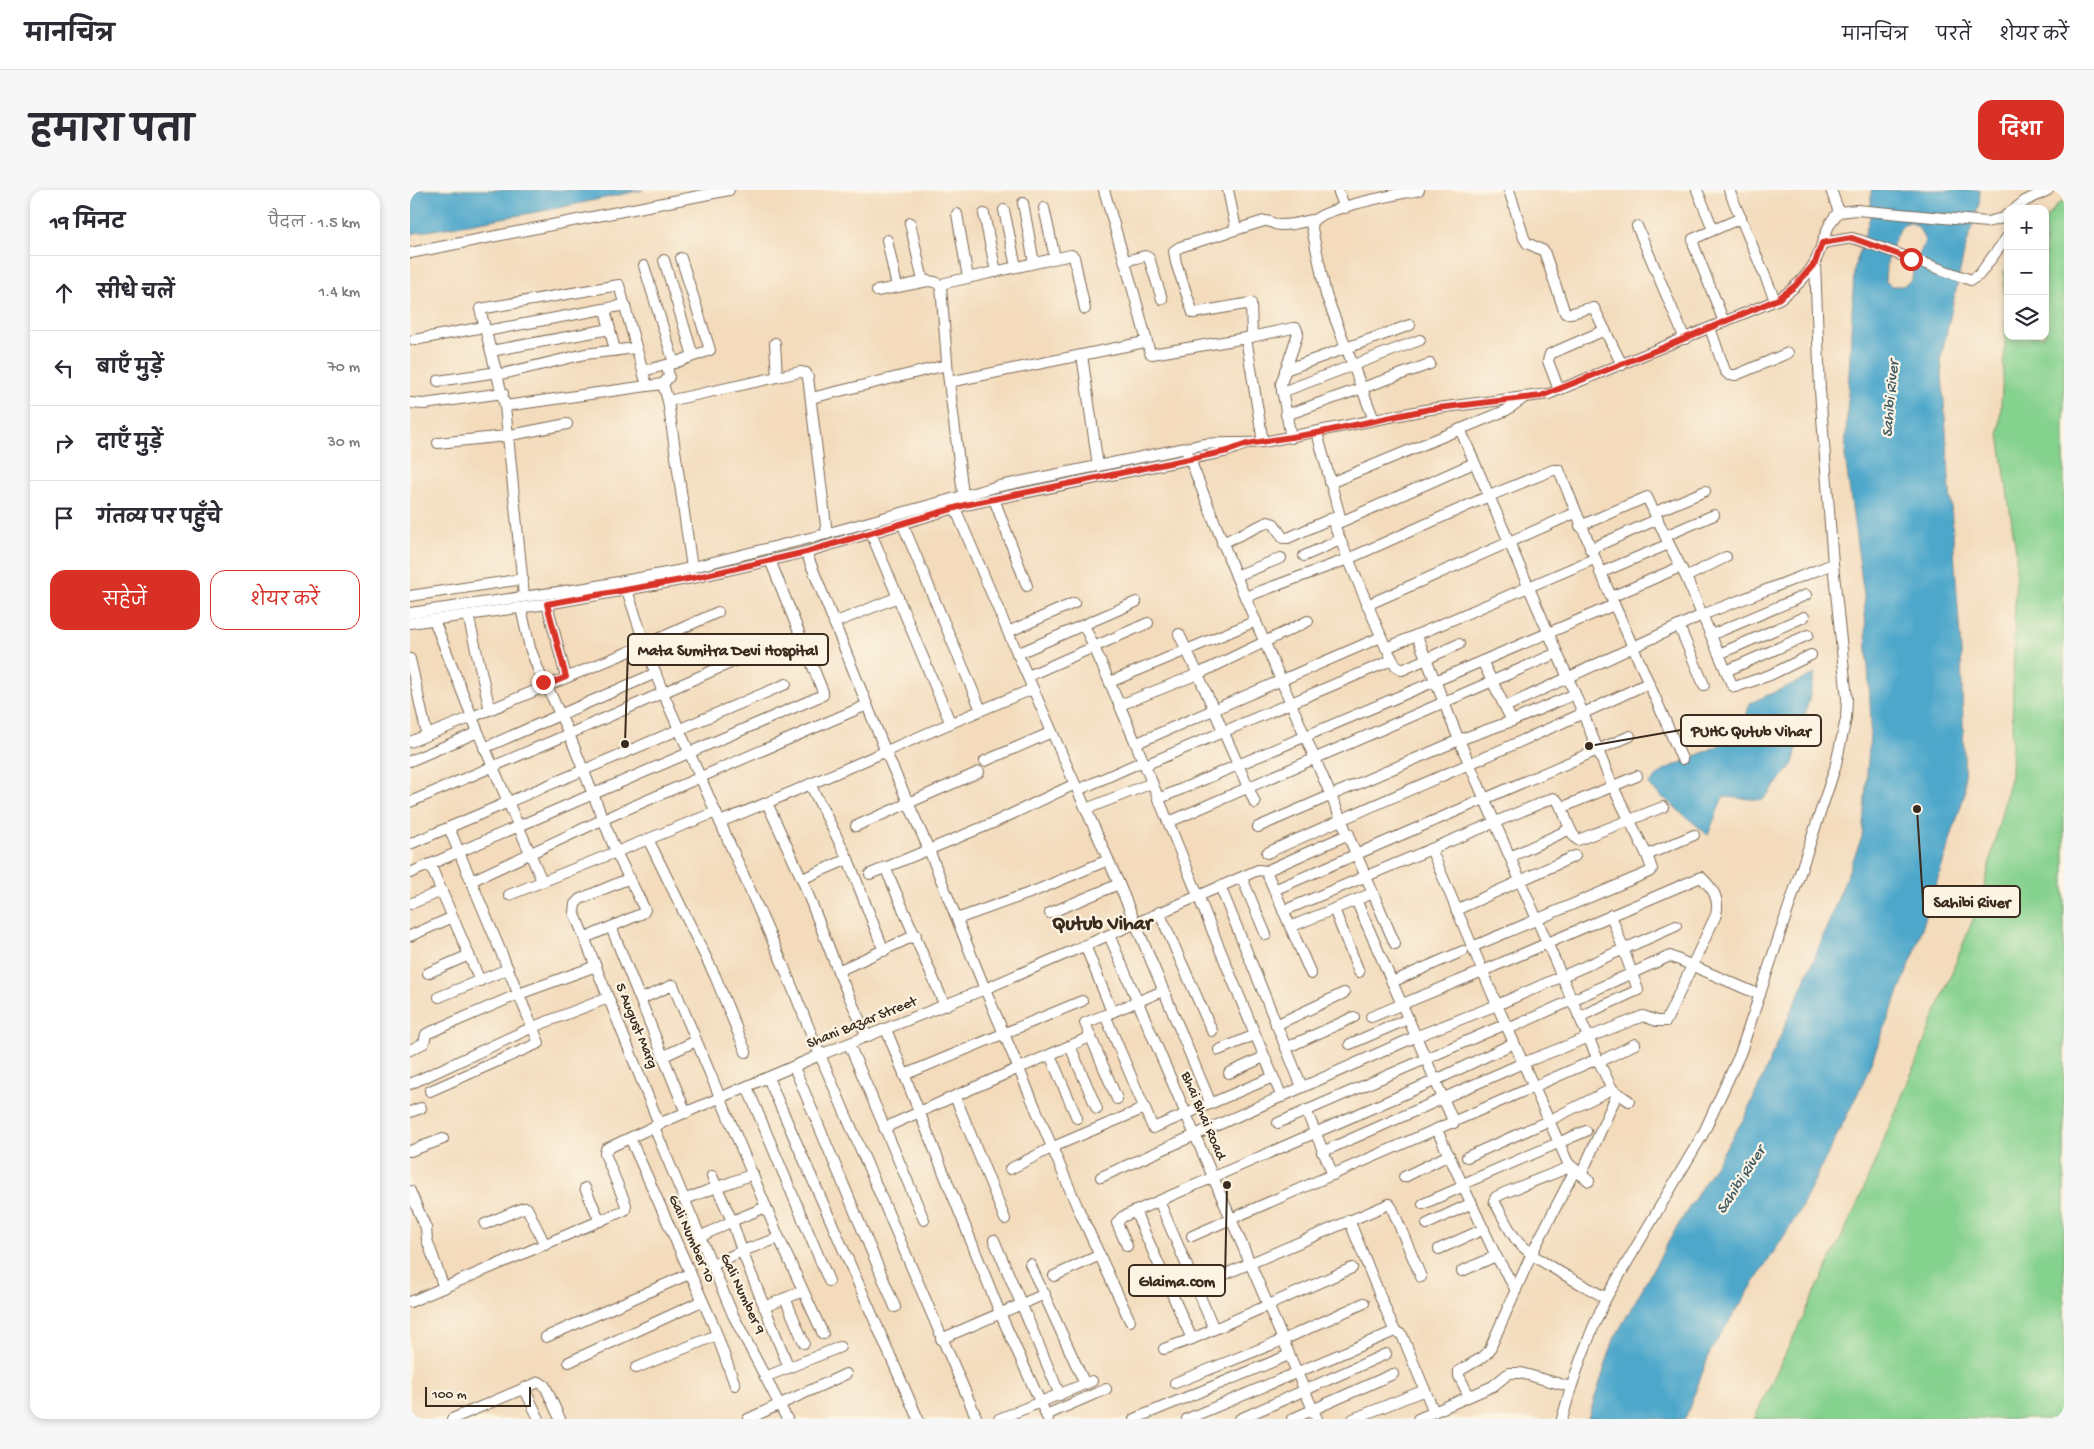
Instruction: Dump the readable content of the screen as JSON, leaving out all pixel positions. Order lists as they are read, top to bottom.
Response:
{
  "streets": {
    "street": [
      "Shani Bazar Street",
      "5 August Marg",
      "Bhai Bhai Road",
      "Gali Number 10",
      "Gali Number 9"
    ]
  },
  "crossings": [
    ["Shani Bazar Street", "5 August Marg"],
    ["Shani Bazar Street", "Bhai Bhai Road"],
    ["Shani Bazar Street", "Gali Number 10"],
    ["Shani Bazar Street", "Gali Number 9"],
    ["5 August Marg", "Gali Number 9"]
  ],
  "districts": ["Qutub Vihar"],
  "water": ["Sahibi River"],
  "places": [
    "Mata Sumitra Devi Hospital",
    "PUHC Qutub Vihar",
    "Sahibi River",
    "Glaima.com"
  ],
  "scale_bar": "100 m",
  "page": {
    "header": "मानचित्र",
    "nav": ["मानचित्र", "परतें", "शेयर करें"],
    "title": "हमारा पता",
    "buttons": [
      "दिशा",
      ["सहेजें", "शेयर करें"]
    ],
    "heading": ["19 मिनट", "पैदल · 1.5 km"],
    "map_buttons": ["+", "−"],
    "list": [
      ["सीधे चलें", "1.4 km"],
      ["बाएँ मुड़ें", "70 m"],
      ["दाएँ मुड़ें", "30 m"],
      "गंतव्य पर पहुँचे"
    ],
    "scale": "100 m"
  }
}
